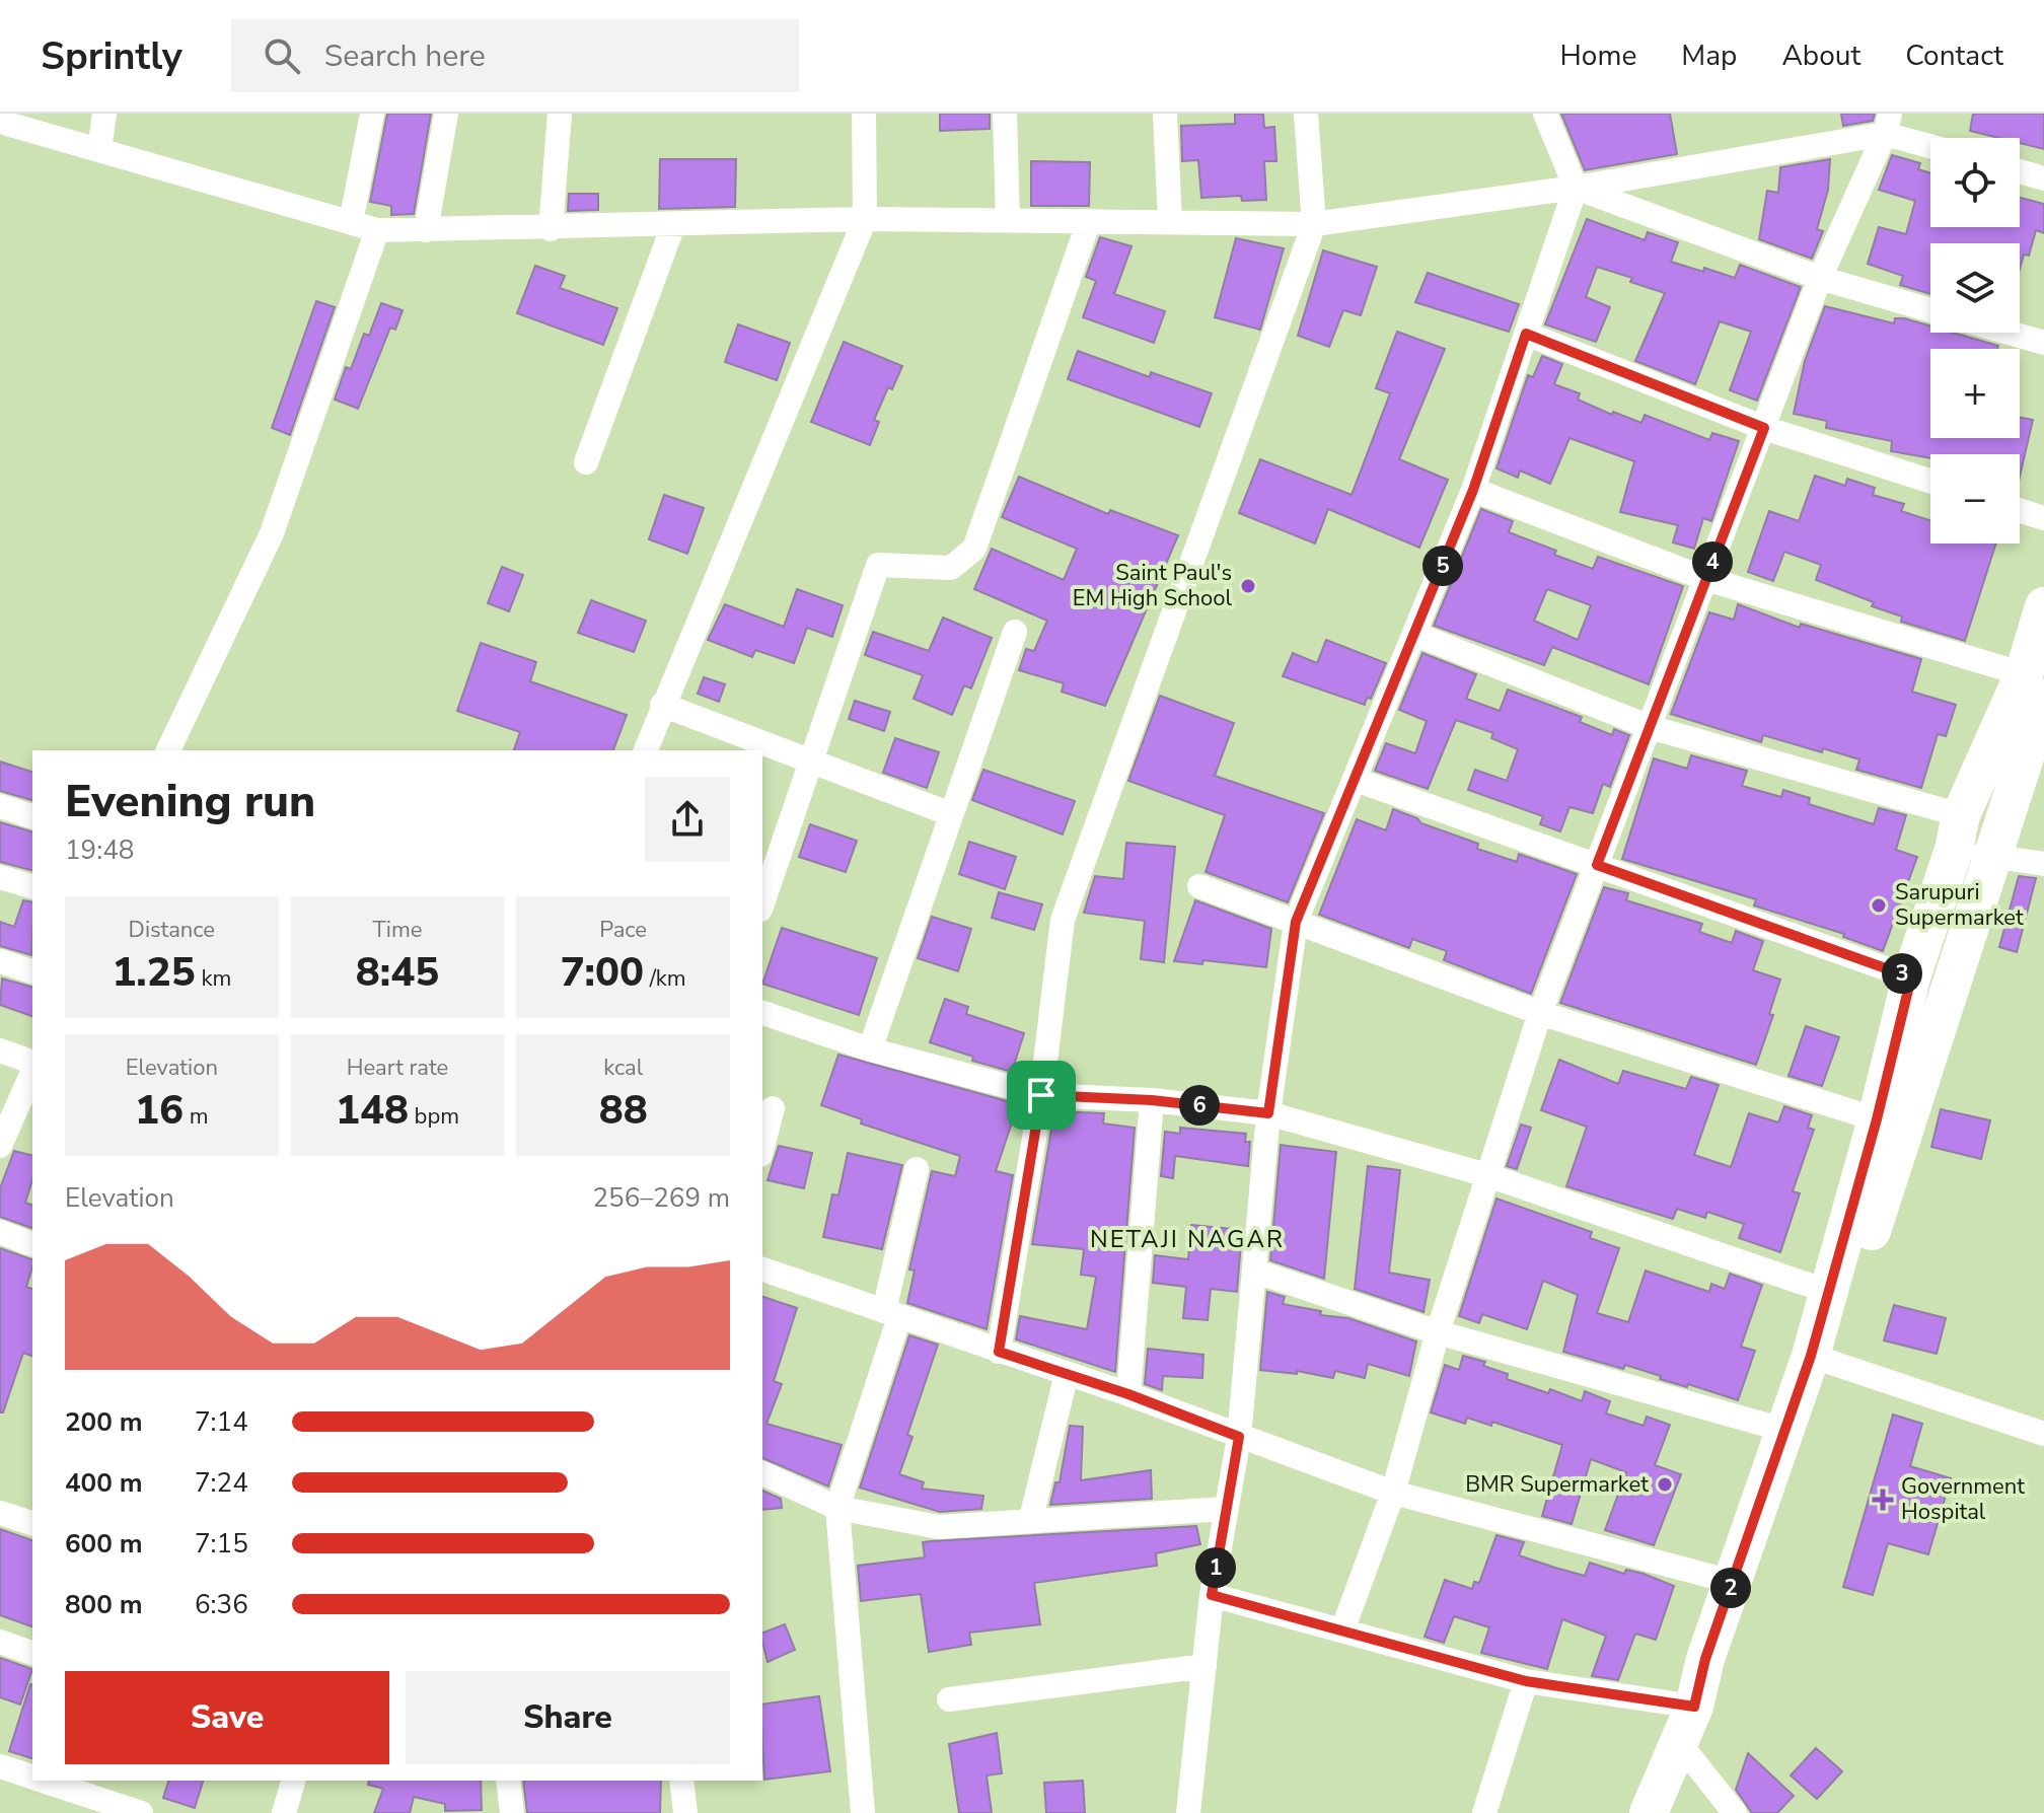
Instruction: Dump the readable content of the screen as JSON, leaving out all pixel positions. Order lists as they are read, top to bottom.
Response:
{
  "districts": ["NETAJI NAGAR"],
  "places": {
    "other": ["Saint Paul's EM High School", "Sarupuri Supermarket", "BMR Supermarket"],
    "health": ["Government Hospital"]
  },
  "page": {
    "header": "Sprintly",
    "search": "Search here",
    "nav": [
      "Home",
      "Map",
      "About",
      "Contact"
    ],
    "map_buttons": ["+", "−"],
    "pins": [
      "4",
      "5",
      "3",
      "6",
      "1",
      "2"
    ],
    "heading": ["Evening run", "19:48"],
    "stats": [
      ["Distance", "1.25 km"],
      ["Time", "8:45"],
      ["Pace", "7:00 /km"],
      ["Elevation", "16 m"],
      ["Heart rate", "148 bpm"],
      ["kcal", "88"]
    ],
    "chart": ["Elevation", "256–269 m"],
    "list": [
      {
        "name": "200 m",
        "note": "7:14"
      },
      {
        "name": "400 m",
        "note": "7:24"
      },
      {
        "name": "600 m",
        "note": "7:15"
      },
      {
        "name": "800 m",
        "note": "6:36"
      }
    ],
    "buttons": ["Save", "Share"]
  }
}
